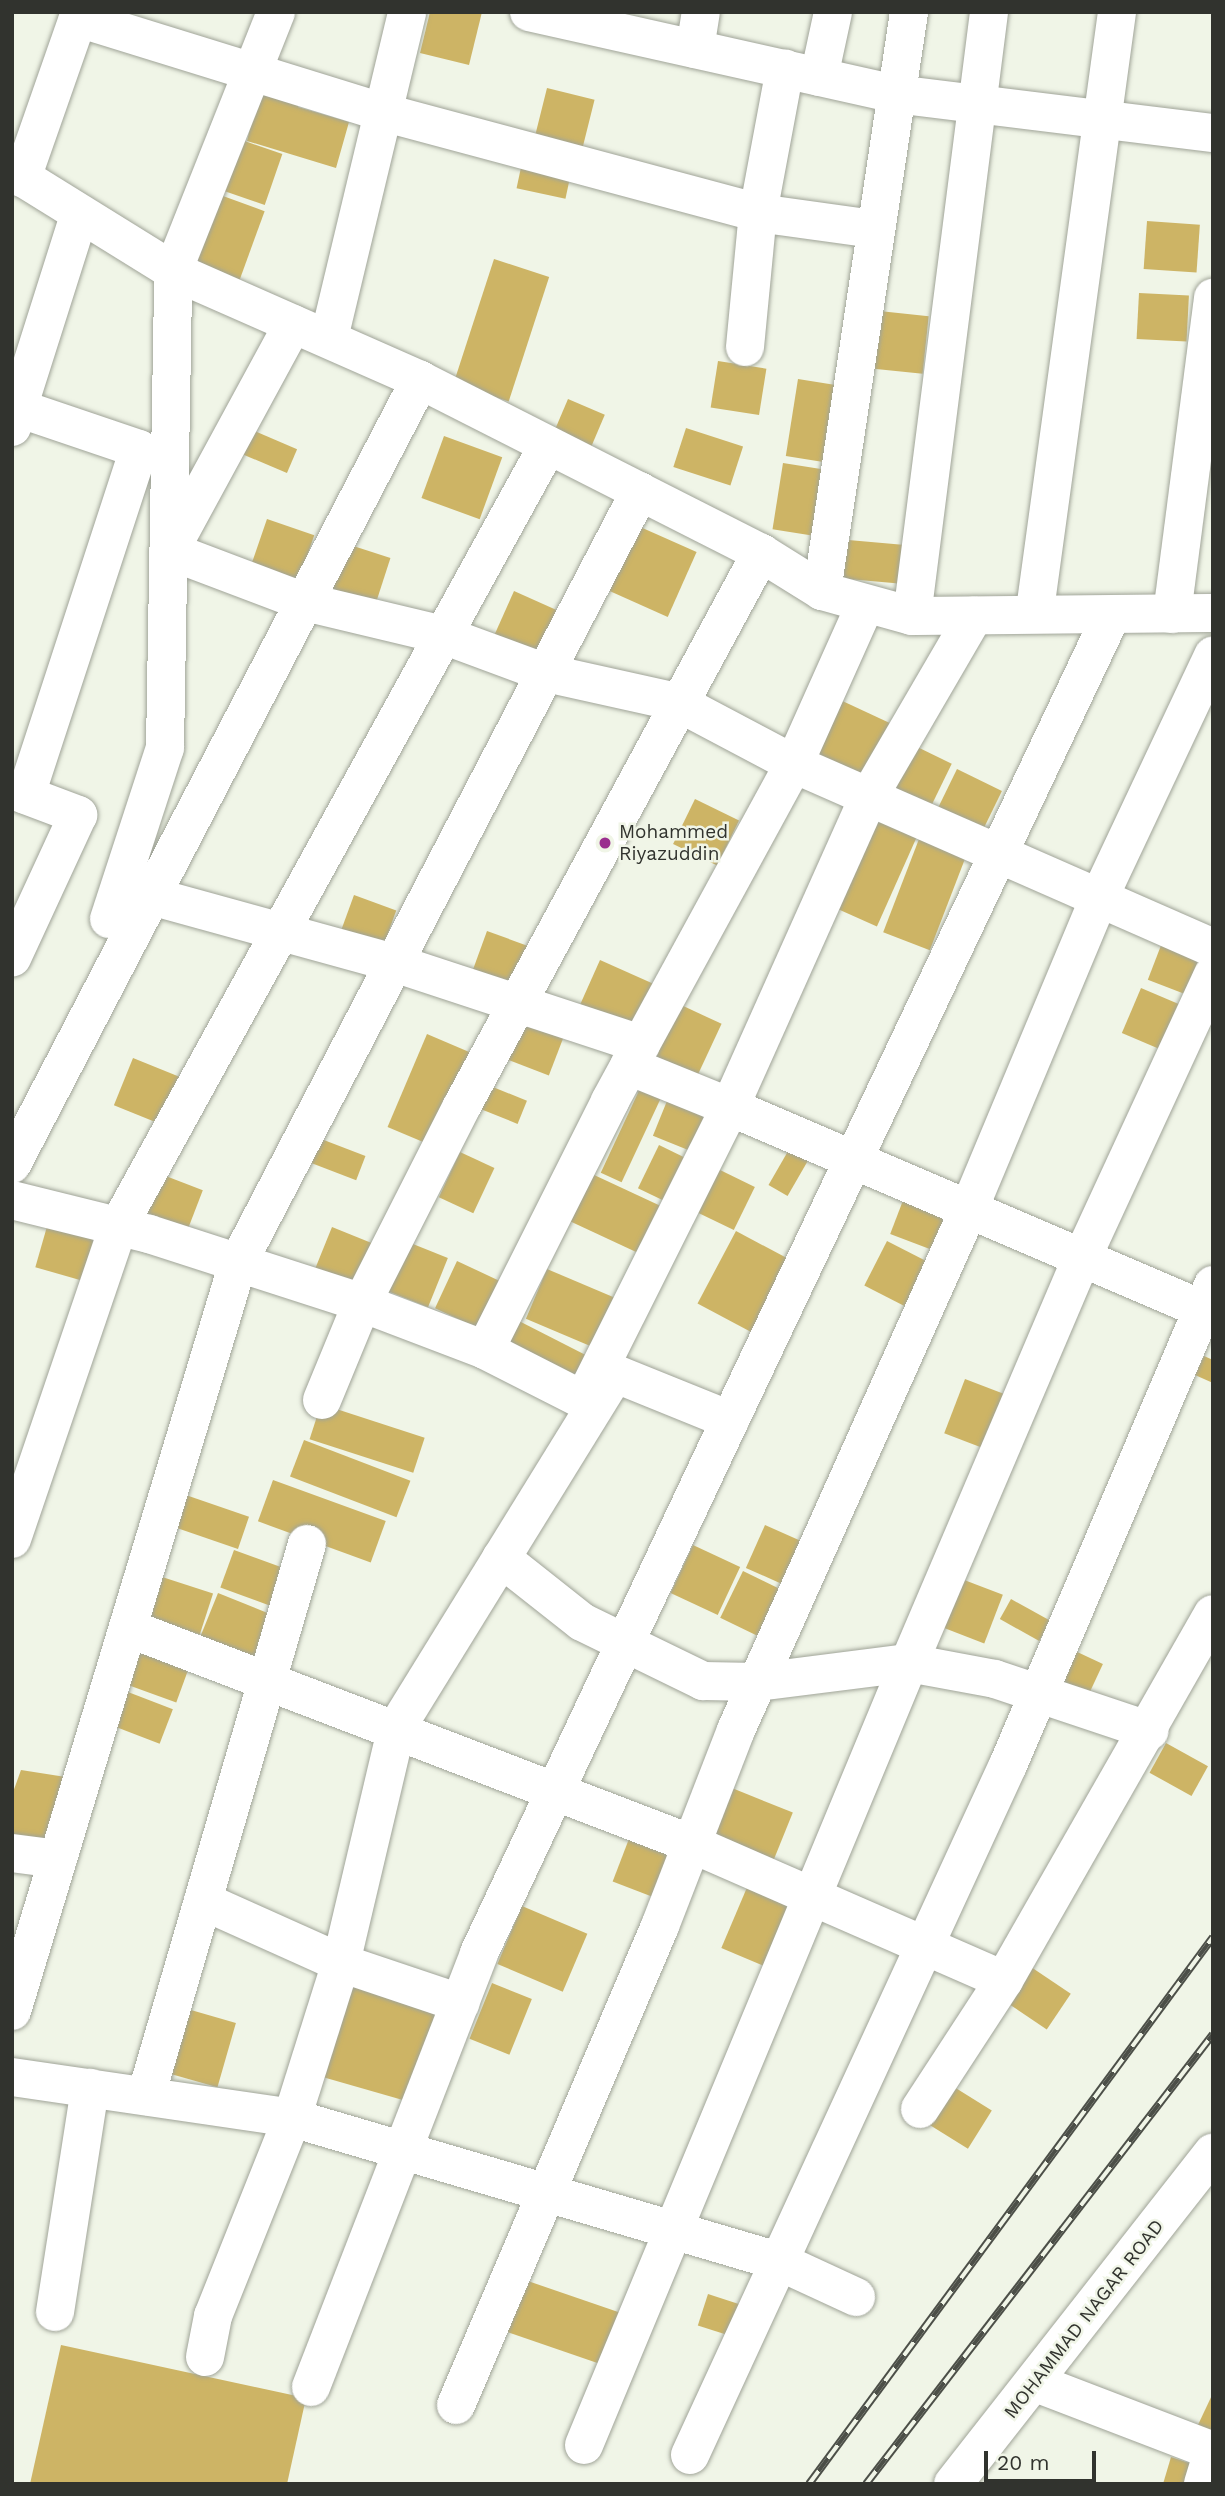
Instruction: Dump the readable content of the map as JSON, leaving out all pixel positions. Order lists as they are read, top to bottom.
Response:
{
  "streets": {
    "street": ["MOHAMMAD NAGAR ROAD"]
  },
  "places": ["Mohammed Riyazuddin"],
  "scale_bar": "20 m"
}
